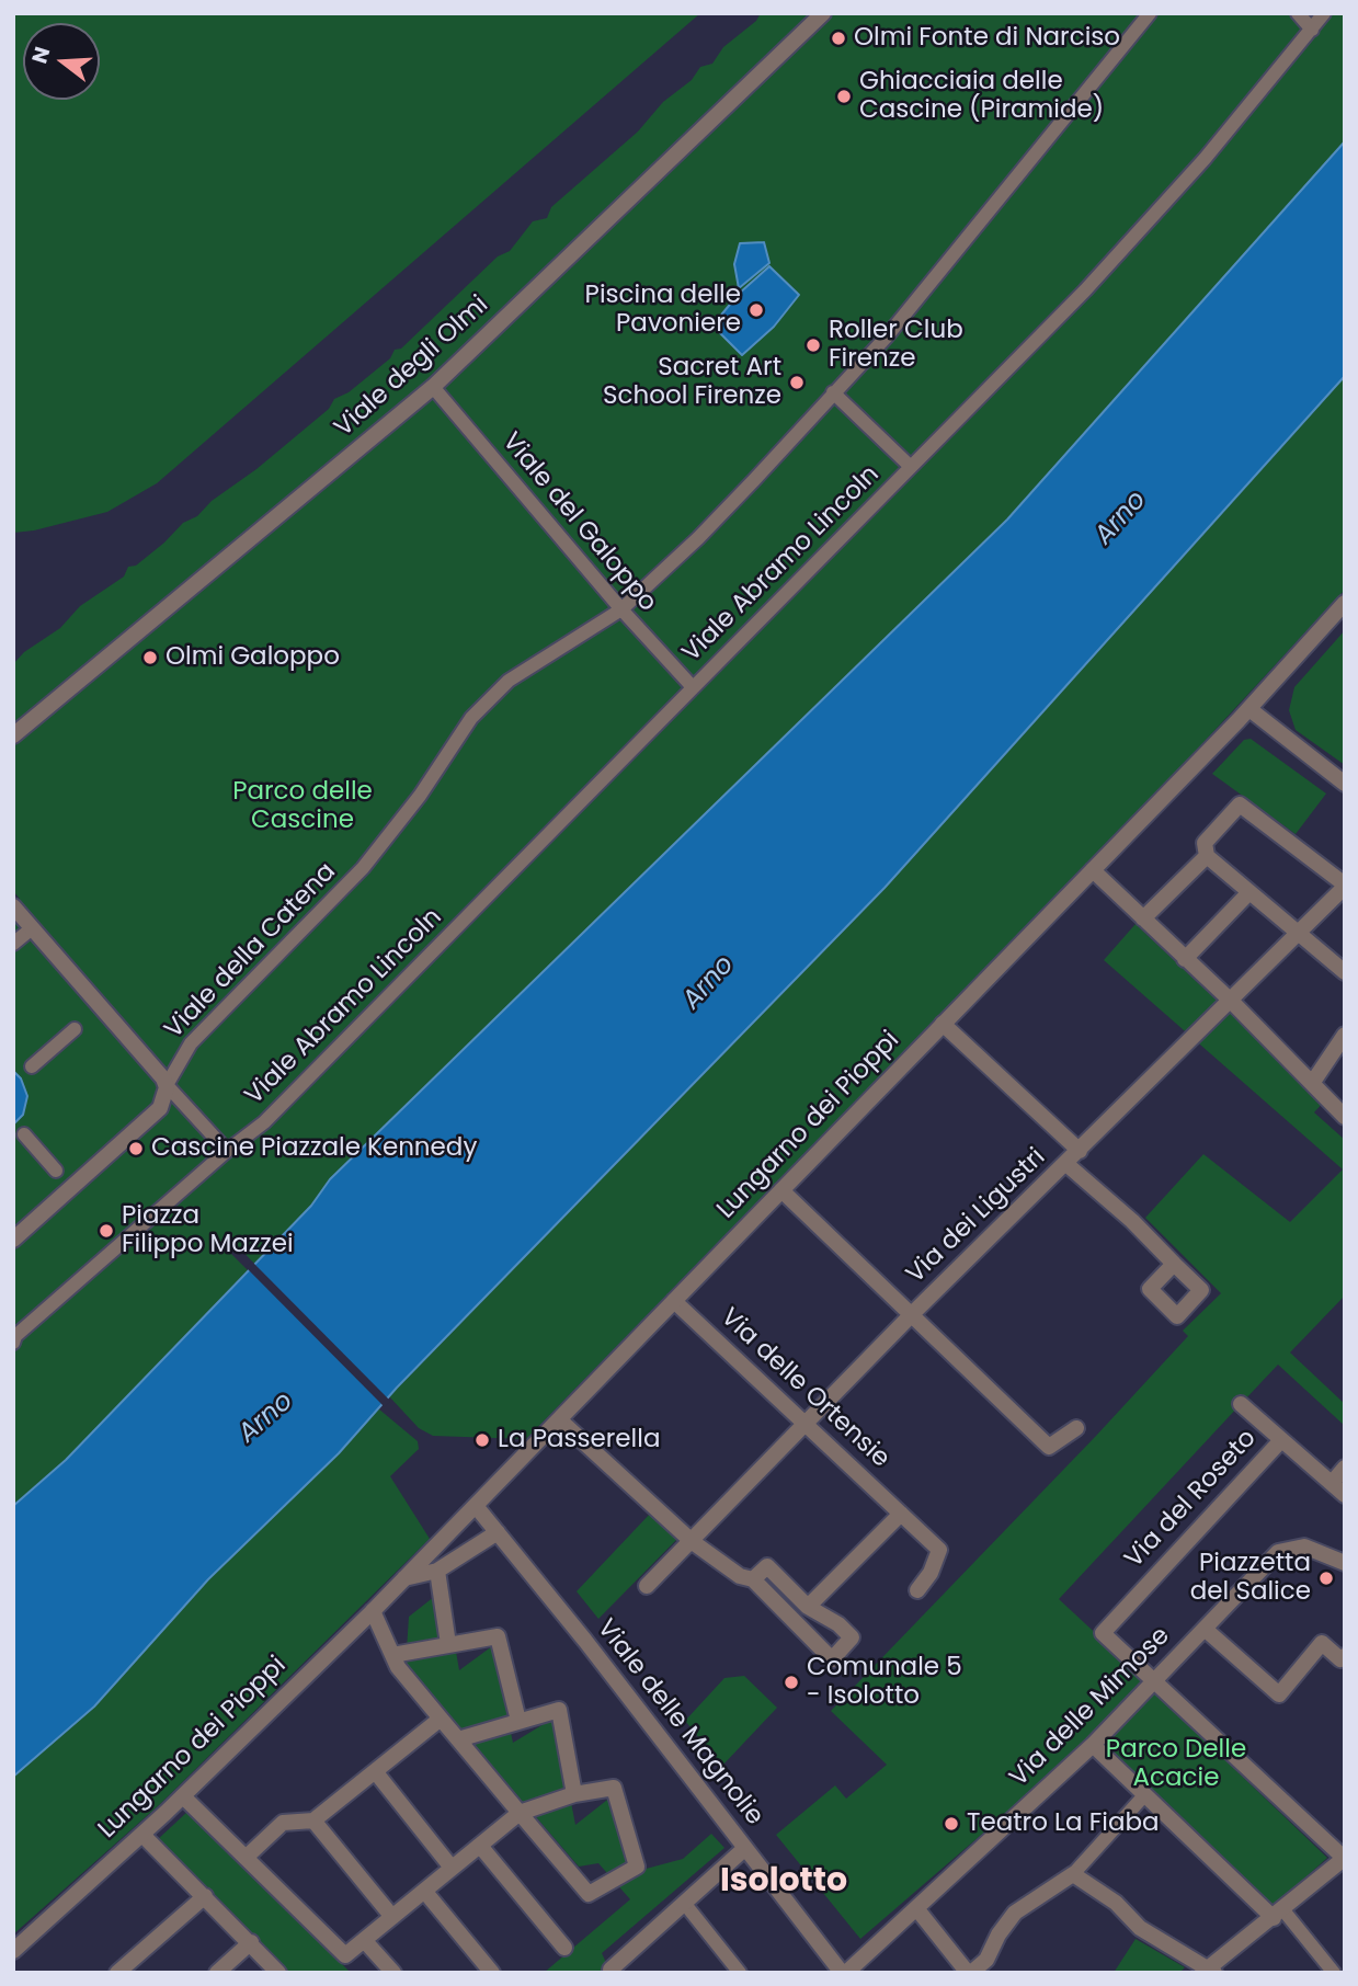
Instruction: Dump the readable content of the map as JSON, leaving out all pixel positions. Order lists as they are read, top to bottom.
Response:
{
  "streets": {
    "street": [
      "Viale degli Olmi",
      "Viale del Galoppo",
      "Viale Abramo Lincoln",
      "Viale della Catena",
      "Lungarno dei Pioppi",
      "Via dei Ligustri",
      "Via delle Ortensie",
      "Via del Roseto",
      "Via delle Mimose",
      "Viale delle Magnolie"
    ]
  },
  "crossings": [
    ["Viale degli Olmi", "Viale del Galoppo"],
    ["Viale del Galoppo", "Viale Abramo Lincoln"],
    ["Viale del Galoppo", "Viale della Catena"],
    ["Lungarno dei Pioppi", "Via delle Ortensie"],
    ["Lungarno dei Pioppi", "Viale delle Magnolie"],
    ["Via dei Ligustri", "Via delle Ortensie"],
    ["Via del Roseto", "Via delle Mimose"],
    ["Via delle Mimose", "Viale delle Magnolie"]
  ],
  "districts": ["Isolotto"],
  "water": ["Arno"],
  "parks": ["Parco delle Cascine", "Parco Delle Acacie"],
  "places": [
    "Olmi Fonte di Narciso",
    "Ghiacciaia delle Cascine (Piramide)",
    "Piscina delle Pavoniere",
    "Roller Club Firenze",
    "Sacret Art School Firenze",
    "Olmi Galoppo",
    "Cascine Piazzale Kennedy",
    "Piazza Filippo Mazzei",
    "La Passerella",
    "Piazzetta del Salice",
    "Comunale 5 - Isolotto",
    "Teatro La Fiaba"
  ],
  "north": "left"
}
